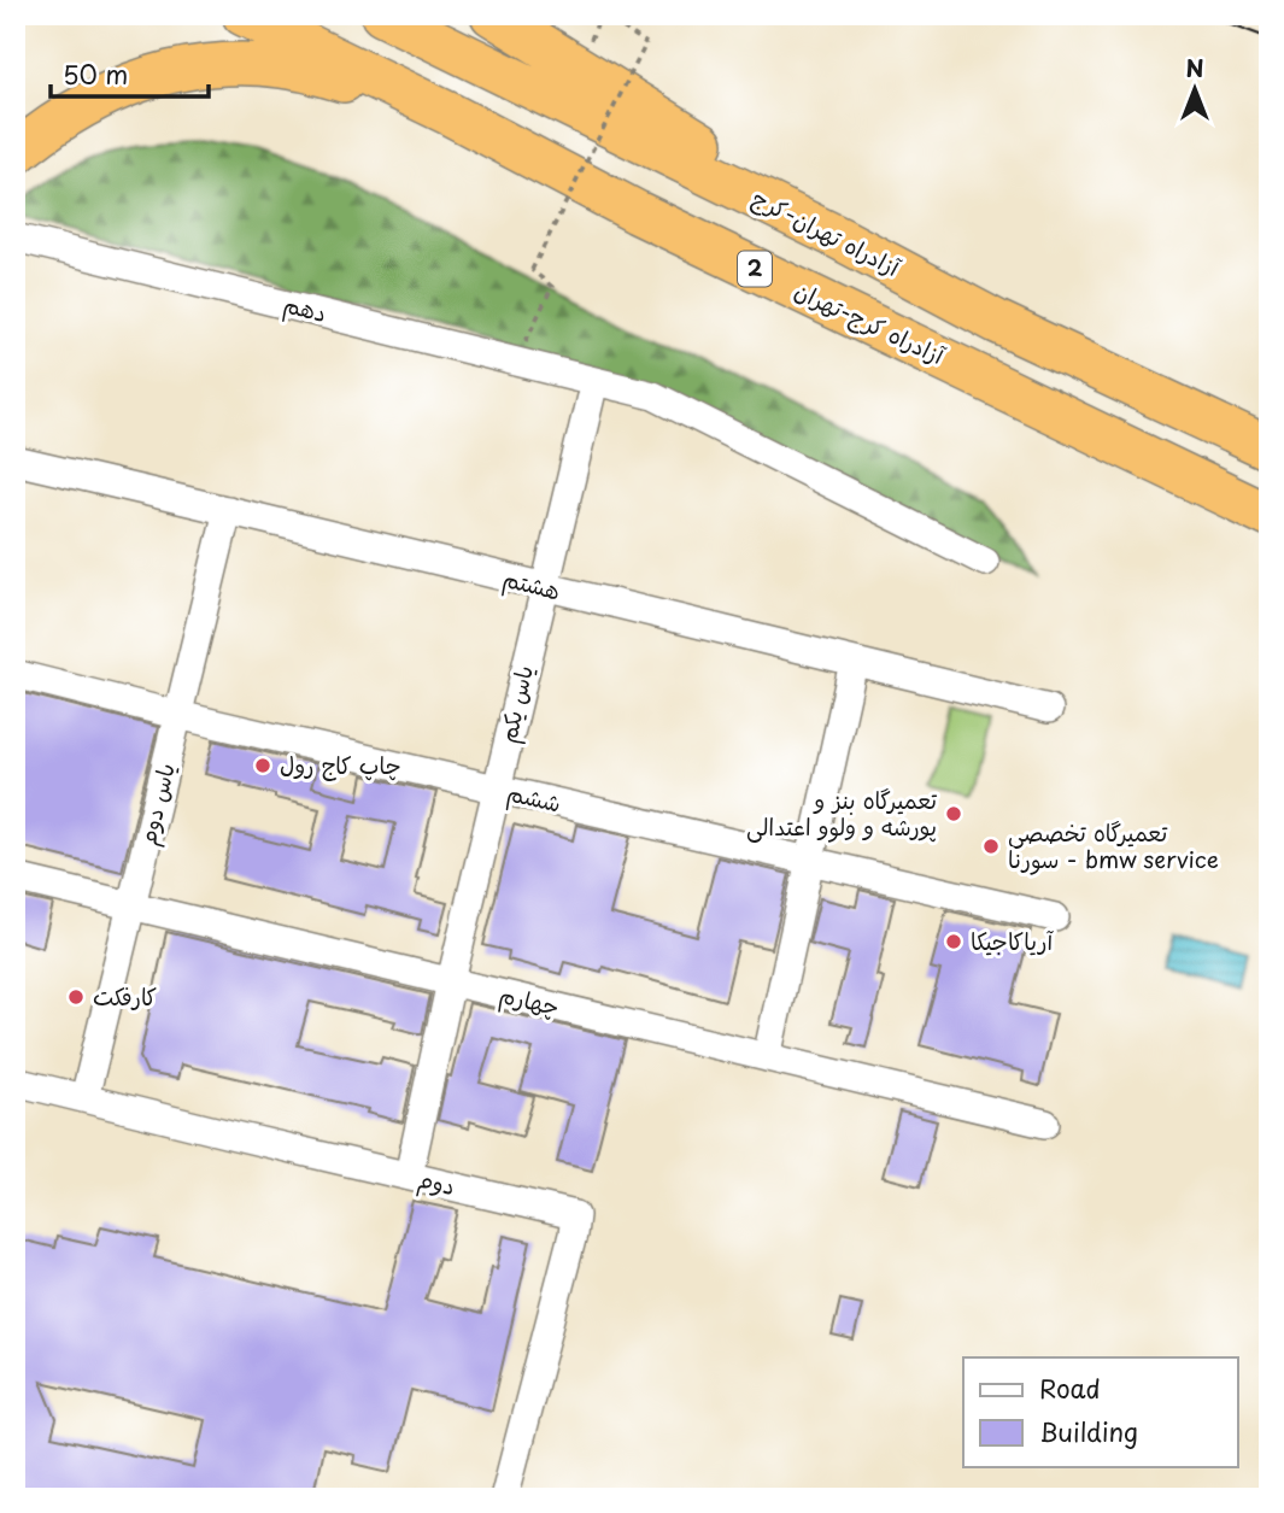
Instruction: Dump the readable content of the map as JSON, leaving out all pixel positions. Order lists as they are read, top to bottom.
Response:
{
  "streets": {
    "highway": ["آزادراه تهران-کرج", "2", "آزادراه کرج-تهران"],
    "street": [
      "دهم",
      "هشتم",
      "یاس یکم",
      "ششم",
      "یاس دوم",
      "چهارم",
      "دوم"
    ]
  },
  "crossings": [
    ["دهم", "یاس یکم"],
    ["هشتم", "یاس یکم"],
    ["هشتم", "یاس دوم"],
    ["یاس یکم", "ششم"],
    ["یاس یکم", "چهارم"],
    ["یاس یکم", "دوم"],
    ["ششم", "یاس دوم"],
    ["یاس دوم", "چهارم"],
    ["یاس دوم", "دوم"]
  ],
  "places": [
    "چاپ کاج رول",
    "تعمیرگاه بنز و پورشه و ولوو اعتدالی",
    "تعمیرگاه تخصصی سورنا - bmw service",
    "آریاکاجیکا",
    "کارفکت"
  ],
  "legend": ["Road", "Building"],
  "scale_bar": "50 m",
  "north": "top"
}
